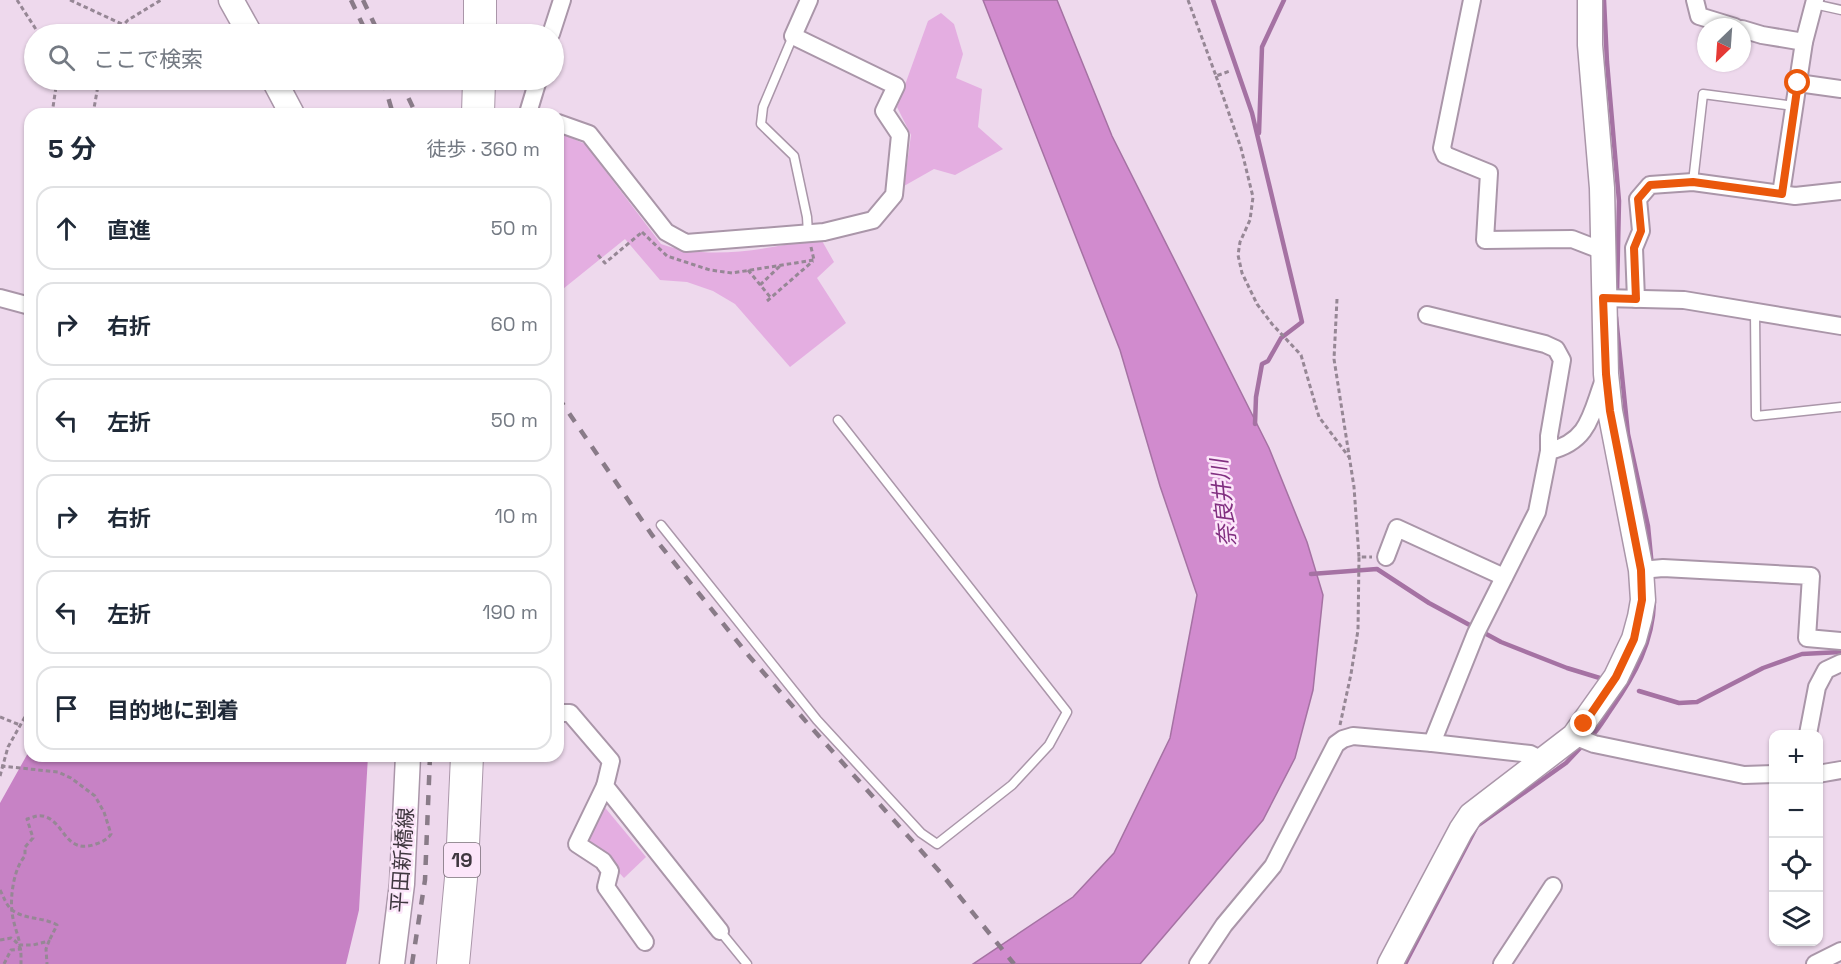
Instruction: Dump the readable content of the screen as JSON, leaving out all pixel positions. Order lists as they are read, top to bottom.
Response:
{
  "streets": {
    "highway": ["19"],
    "street": ["平田新橋線"]
  },
  "water": ["奈良井川"],
  "north": "bottom left",
  "page": {
    "search": "ここで検索",
    "heading": ["5 分", "徒歩 · 360 m"],
    "list": [
      ["直進", "50 m"],
      ["右折", "60 m"],
      ["左折", "50 m"],
      ["右折", "10 m"],
      ["左折", "190 m"],
      "目的地に到着"
    ],
    "map_buttons": ["+", "−"]
  }
}
